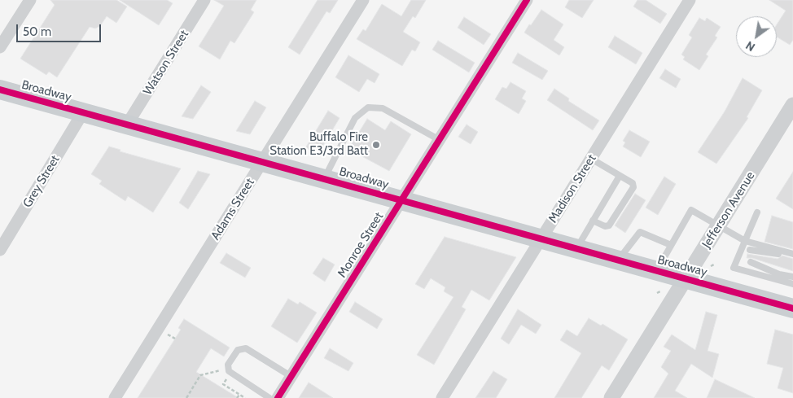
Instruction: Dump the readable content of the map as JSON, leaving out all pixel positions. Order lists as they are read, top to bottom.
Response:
{
  "streets": {
    "main road": ["Broadway"],
    "street": [
      "Watson Street",
      "Grey Street",
      "Madison Street",
      "Adams Street",
      "Jefferson Avenue",
      "Monroe Street"
    ]
  },
  "crossings": [
    ["Watson Street", "Broadway"],
    ["Broadway", "Grey Street"],
    ["Broadway", "Madison Street"],
    ["Broadway", "Adams Street"],
    ["Broadway", "Jefferson Avenue"],
    ["Broadway", "Monroe Street"]
  ],
  "places": ["Buffalo Fire Station E3/3rd Batt"],
  "scale_bar": "50 m",
  "north": "bottom left"
}
